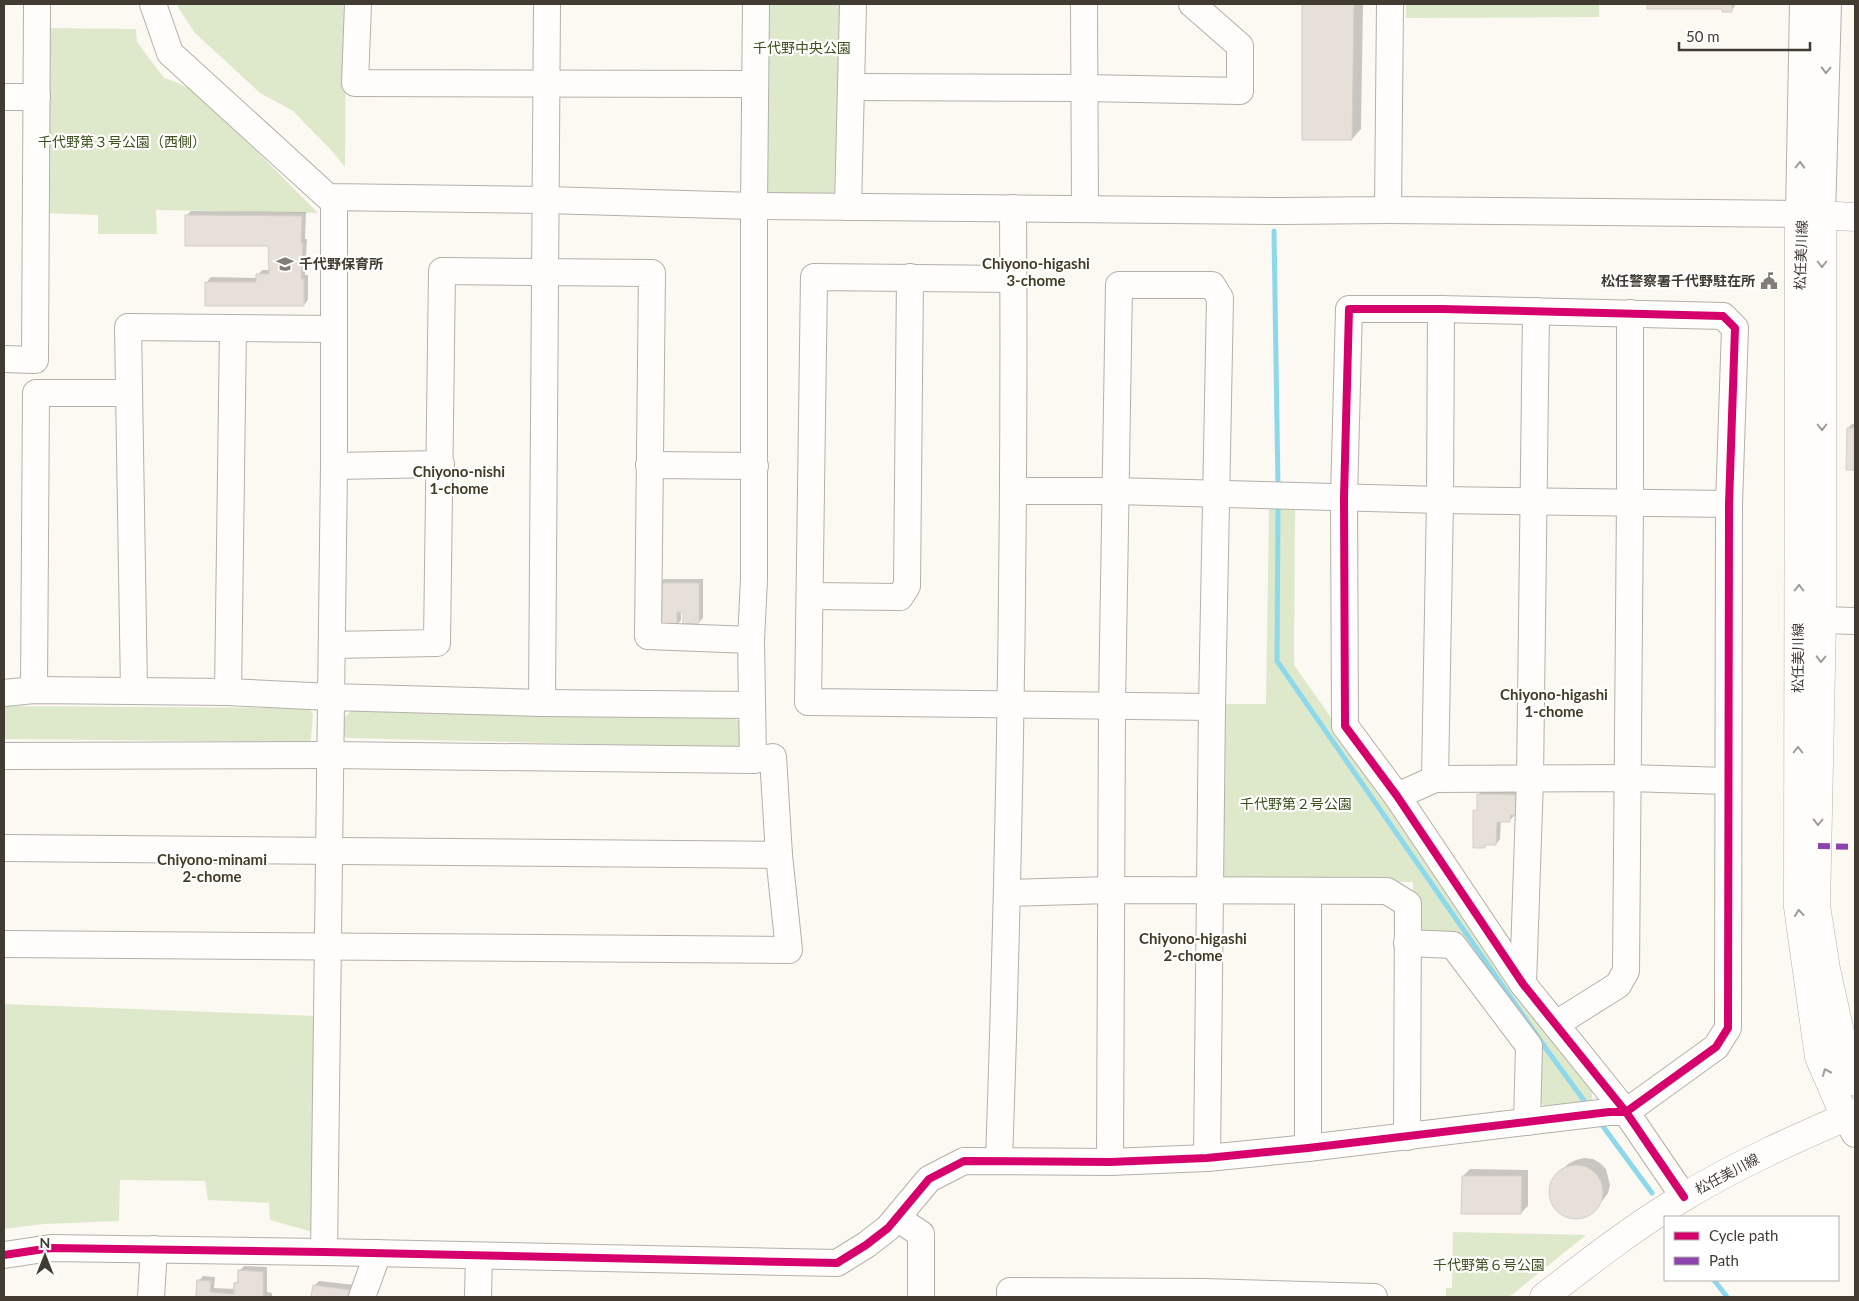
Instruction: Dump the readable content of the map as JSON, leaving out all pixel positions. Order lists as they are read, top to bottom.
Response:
{
  "streets": {
    "main road": ["松任美川線"]
  },
  "districts": [
    "Chiyono-higashi 3-chome",
    "Chiyono-nishi 1-chome",
    "Chiyono-higashi 1-chome",
    "Chiyono-minami 2-chome",
    "Chiyono-higashi 2-chome"
  ],
  "parks": [
    "千代野中央公園",
    "千代野第３号公園（西側）",
    "千代野第２号公園",
    "千代野第６号公園"
  ],
  "places": {
    "school or university": ["千代野保育所"],
    "public building": ["松任警察署千代野駐在所"]
  },
  "legend": ["Cycle path", "Path"],
  "scale_bar": "50 m",
  "north": "top"
}
